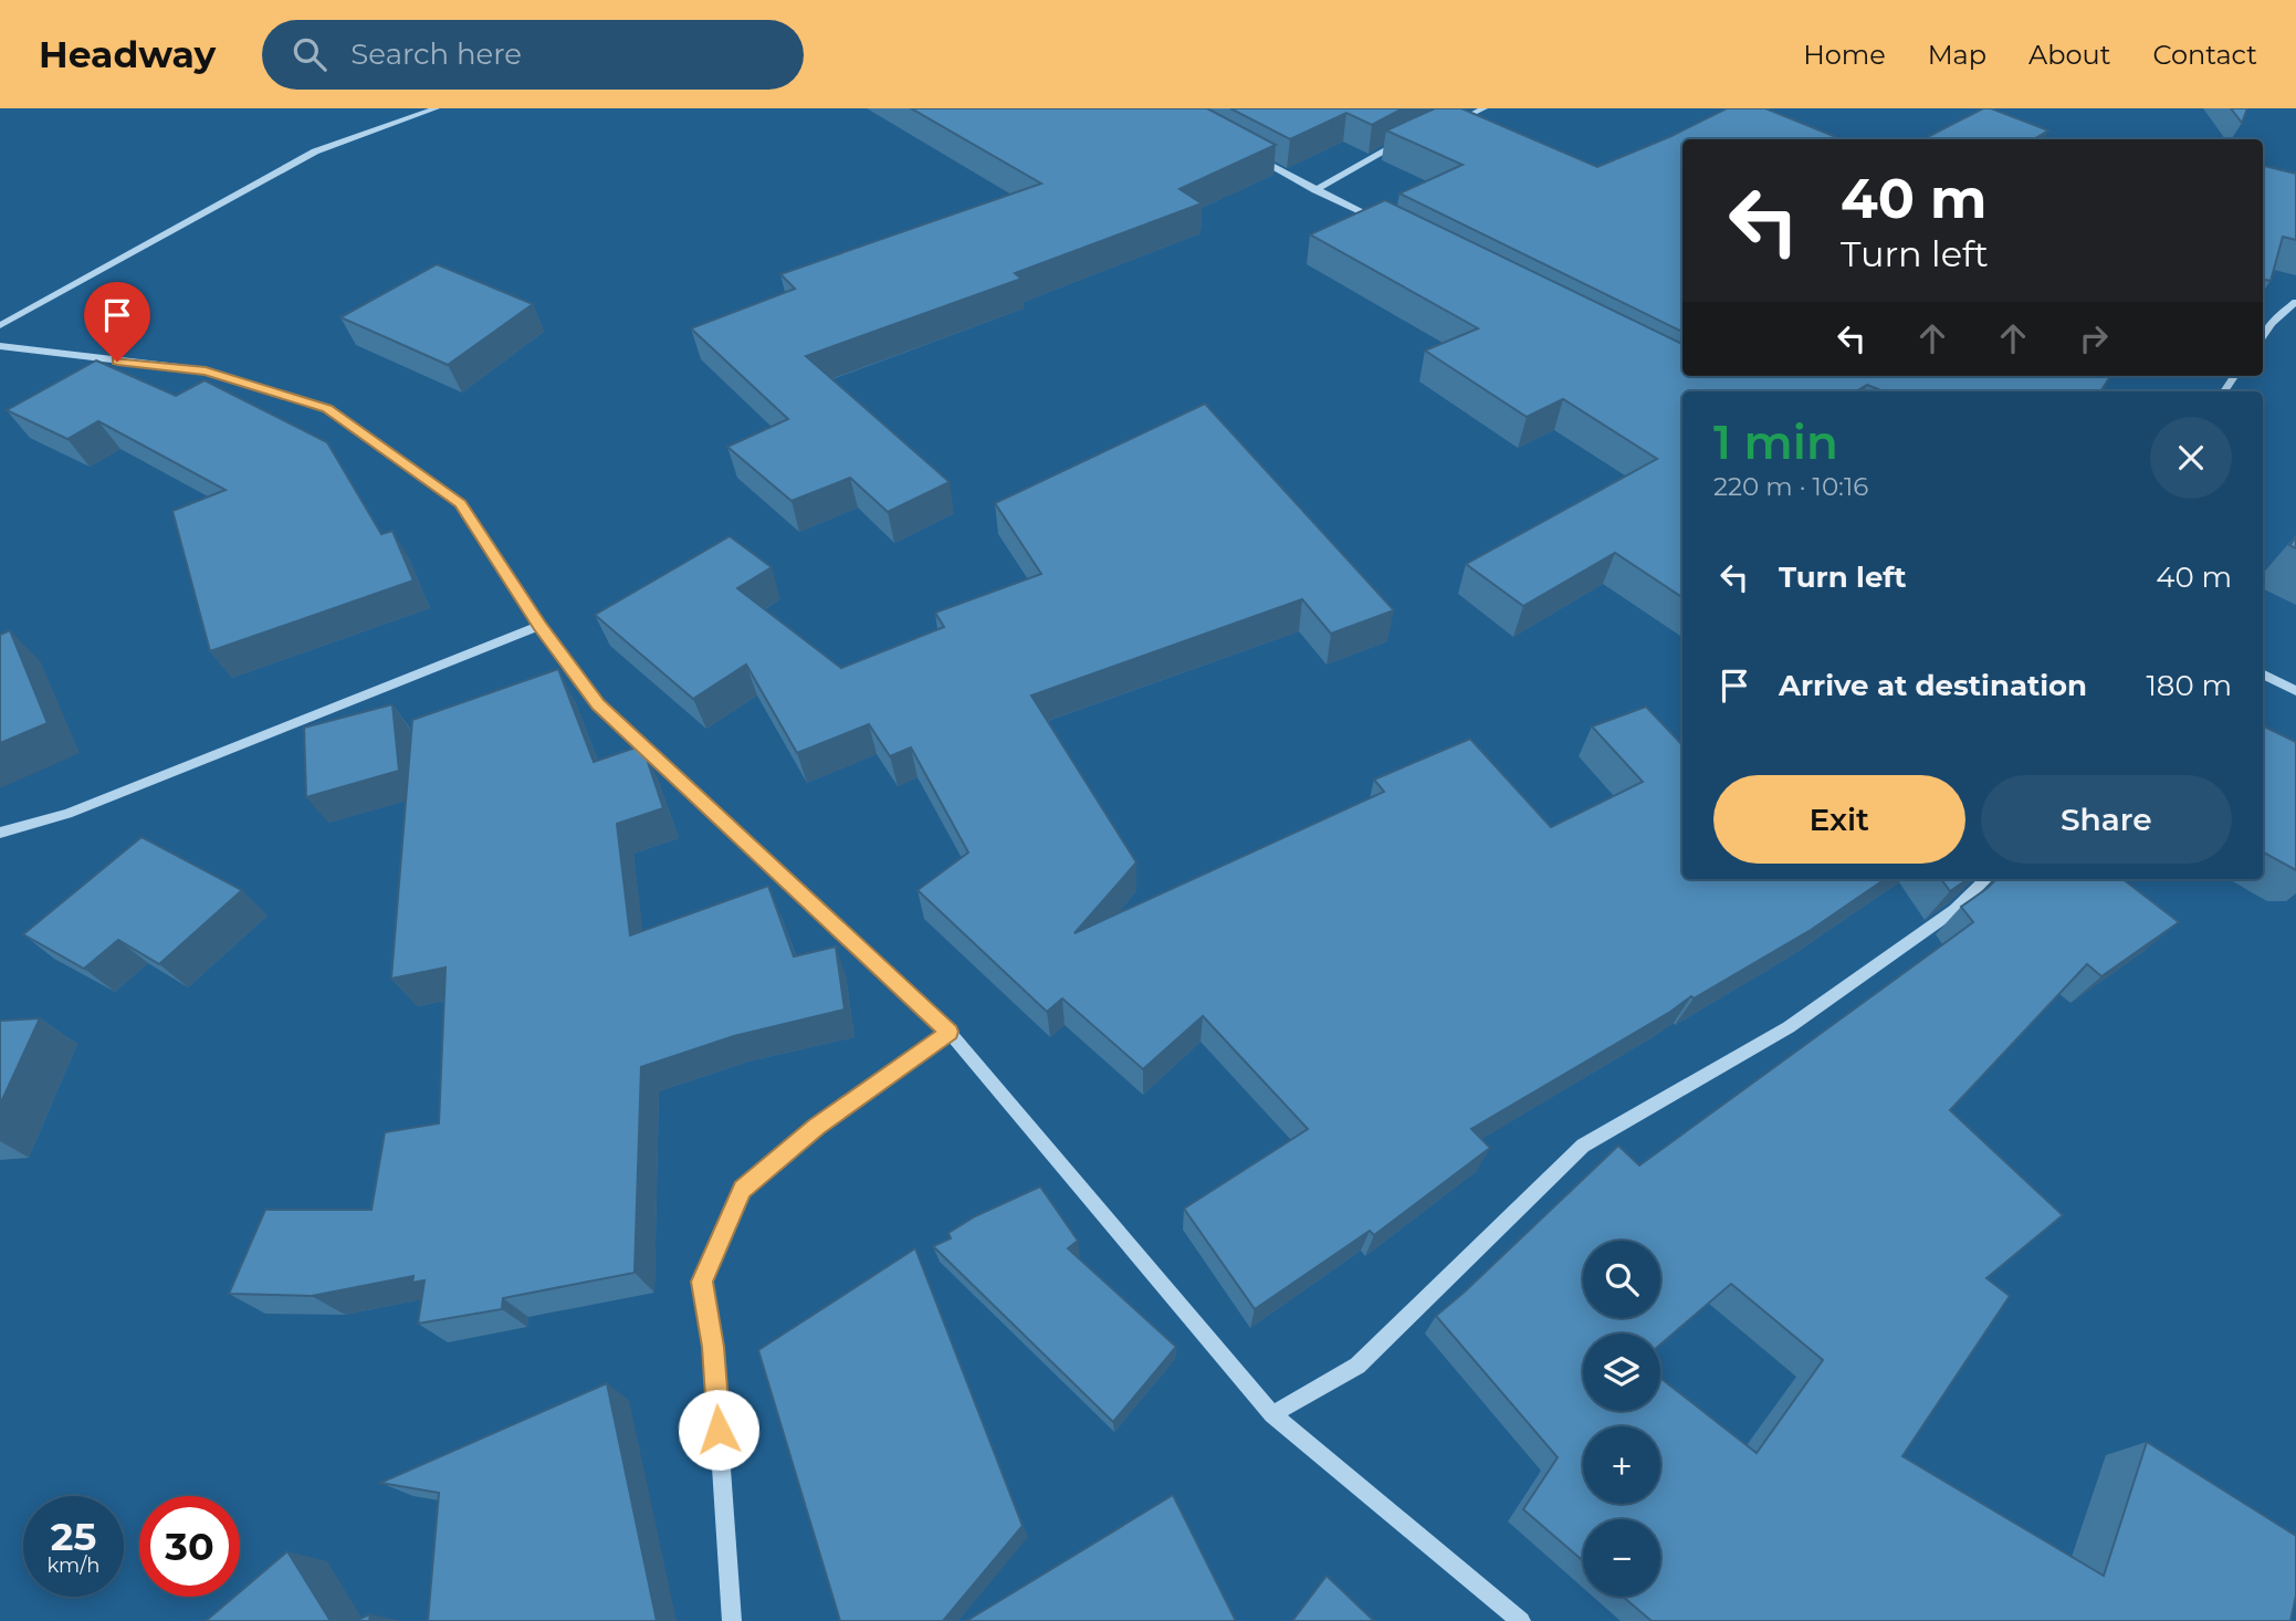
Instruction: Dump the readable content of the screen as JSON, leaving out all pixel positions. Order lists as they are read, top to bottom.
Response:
{
  "page": {
    "header": "Headway",
    "search": "Search here",
    "nav": [
      "Home",
      "Map",
      "About",
      "Contact"
    ],
    "turn": ["40 m", "Turn left"],
    "heading": ["1 min", "220 m · 10:16"],
    "list": [
      {
        "name": "Turn left",
        "value": "40 m"
      },
      {
        "name": "Arrive at destination",
        "value": "180 m"
      }
    ],
    "buttons": ["Exit", "Share"],
    "map_buttons": ["+", "−"],
    "speed": "25 km/h",
    "limit": "30"
  }
}
